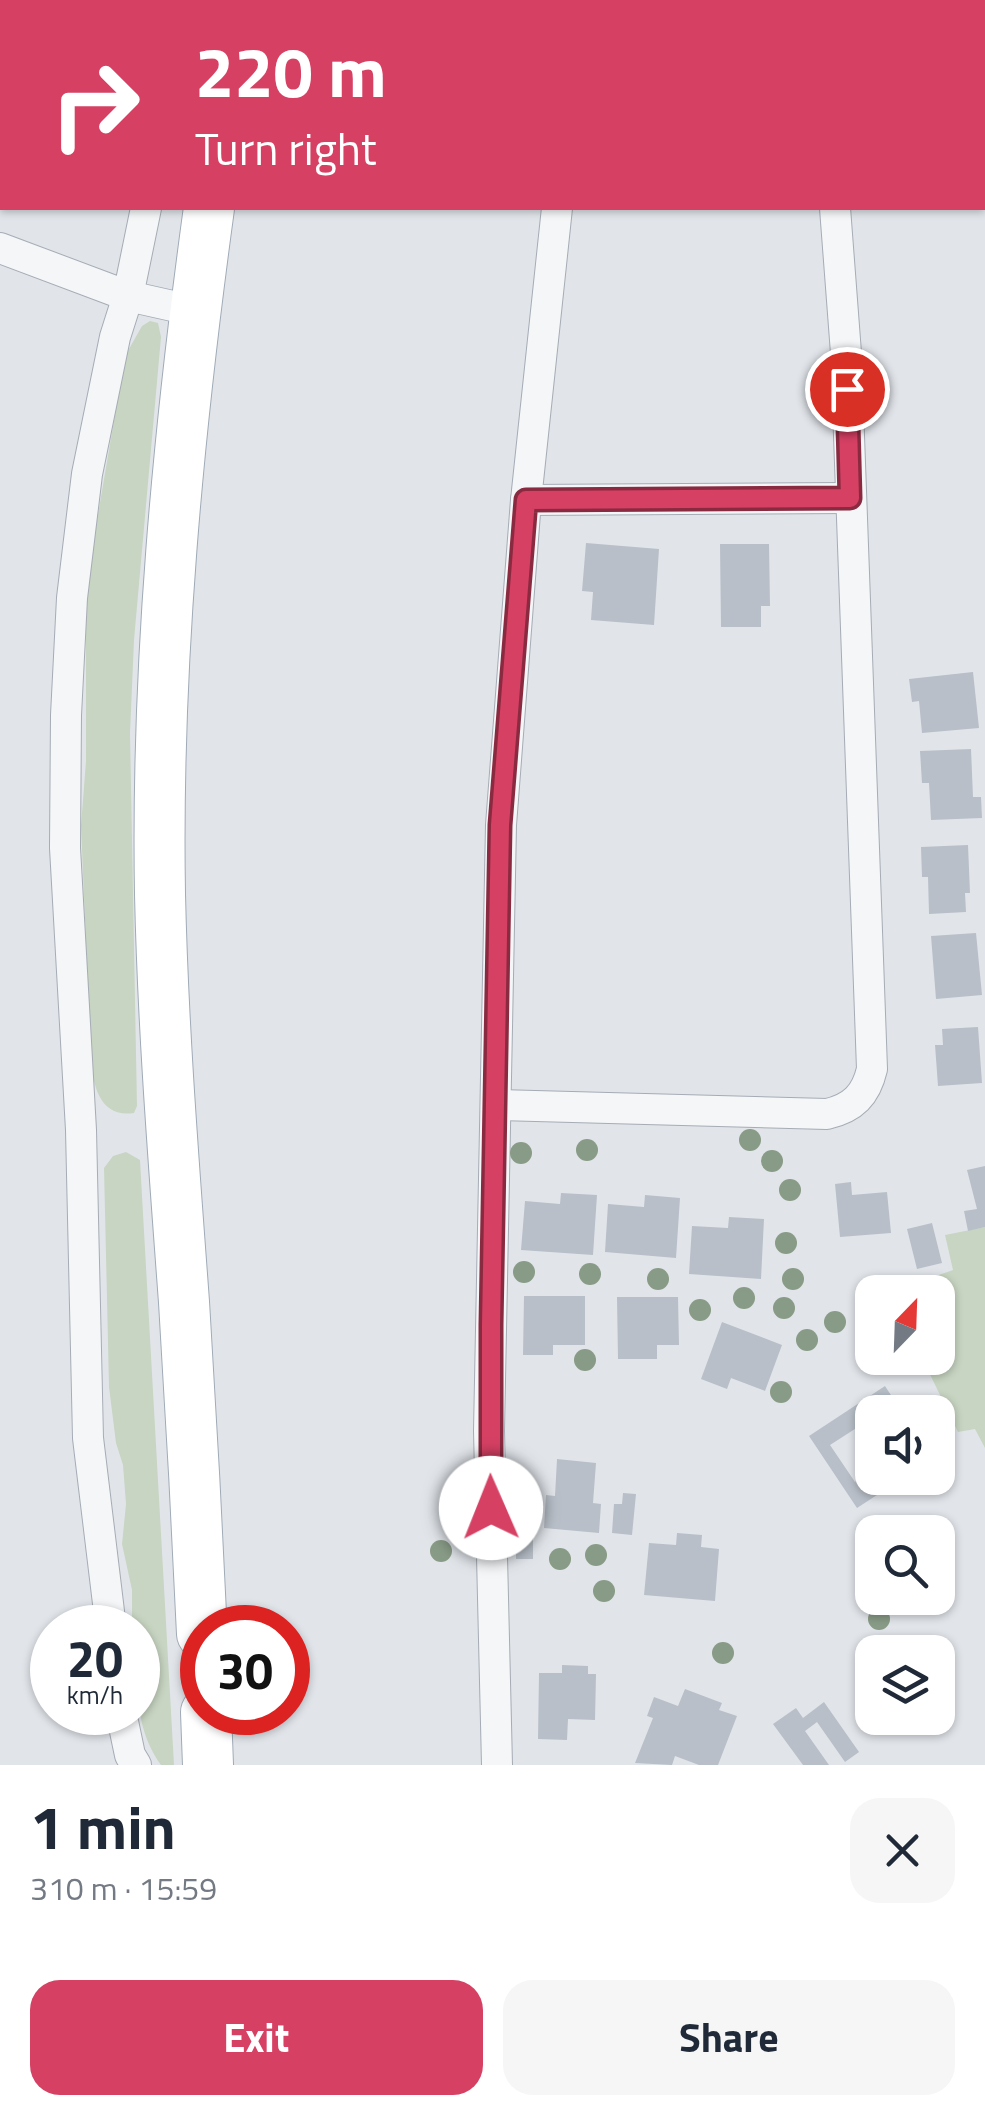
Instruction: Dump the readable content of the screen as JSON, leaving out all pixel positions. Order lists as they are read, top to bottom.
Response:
{
  "north": "top right",
  "page": {
    "turn": ["220 m", "Turn right"],
    "speed": "20 km/h",
    "limit": "30",
    "heading": ["1 min", "310 m · 15:59"],
    "buttons": ["Exit", "Share"]
  }
}
